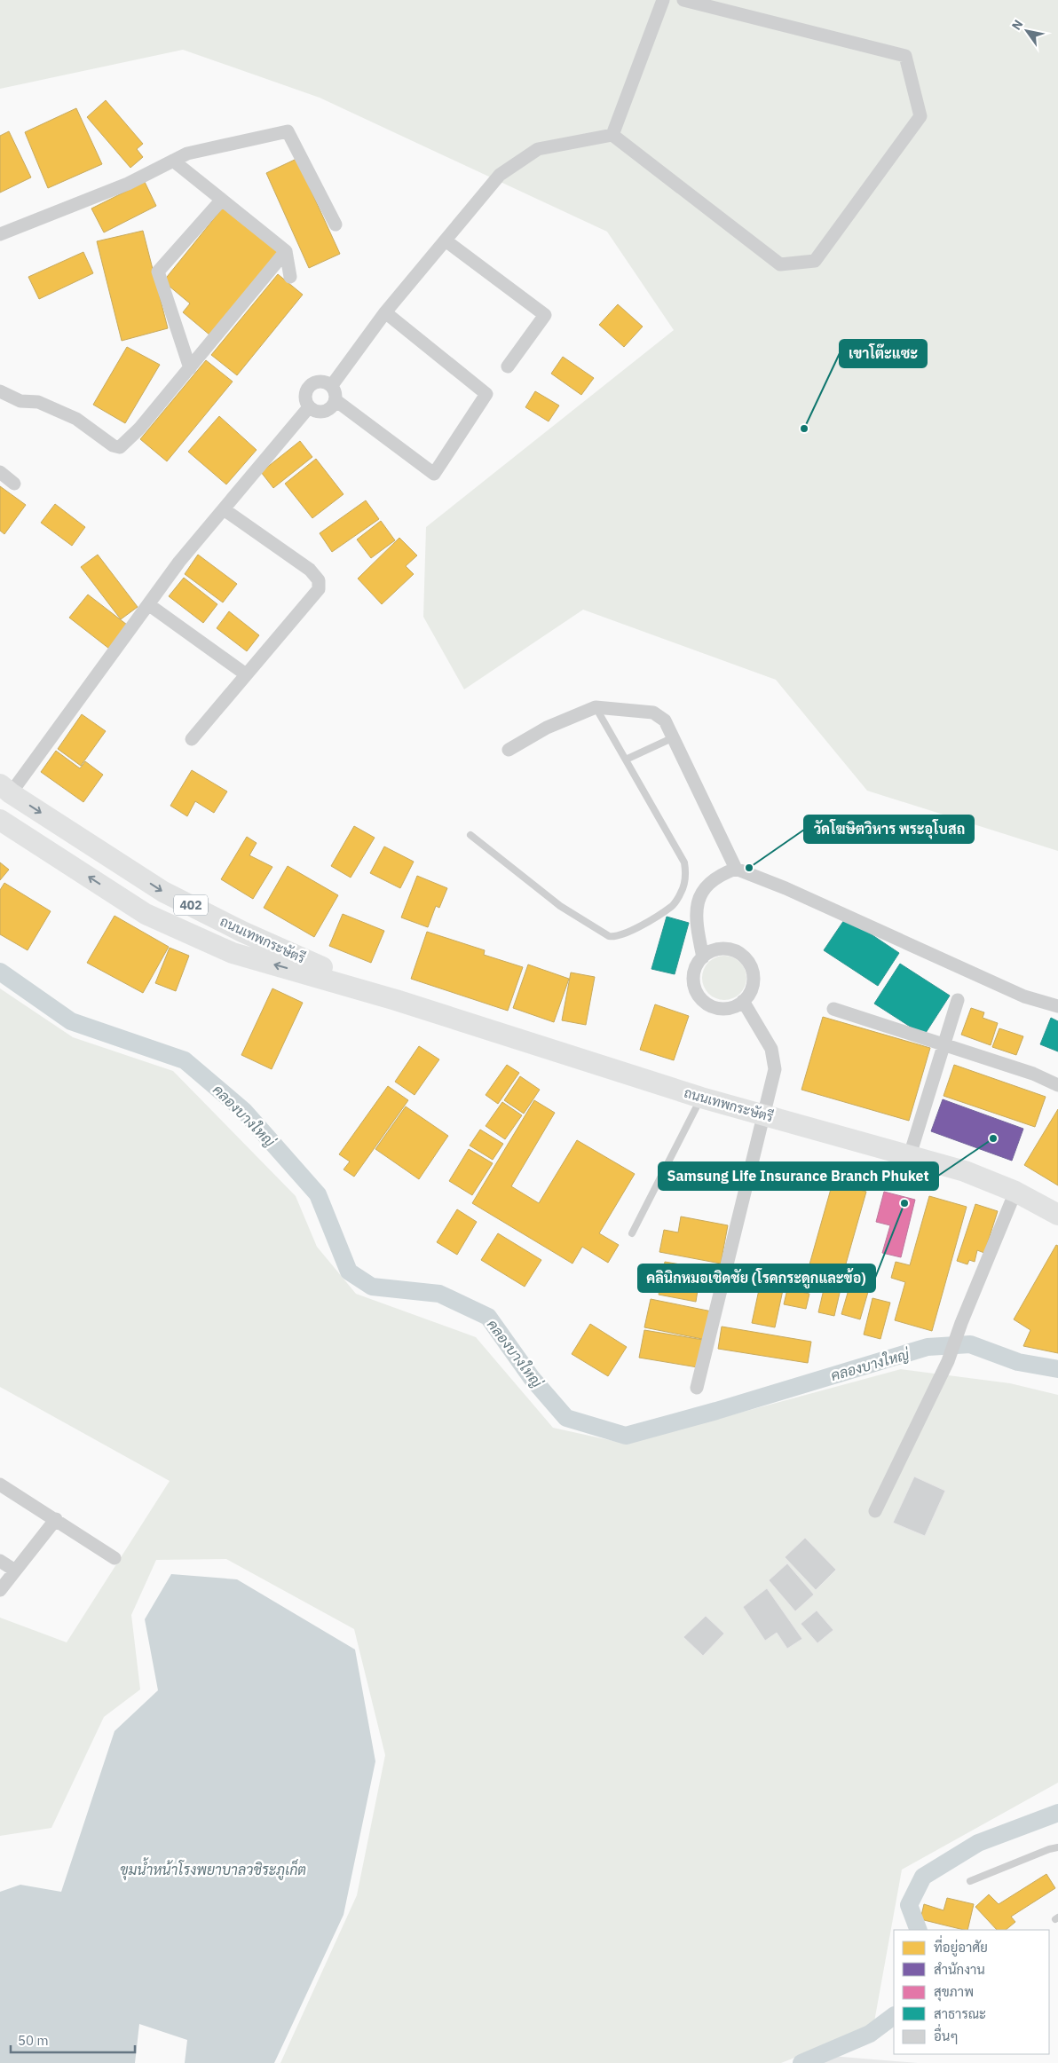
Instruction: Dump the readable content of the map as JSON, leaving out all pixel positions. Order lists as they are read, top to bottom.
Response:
{
  "streets": {
    "main road": ["402", "ถนนเทพกระษัตรี"]
  },
  "water": ["คลองบางใหญ่", "ขุมน้ำหน้าโรงพยาบาลวชิระภูเก็ต"],
  "places": [
    "เขาโต๊ะแซะ",
    "วัดโฆษิตวิหาร พระอุโบสถ",
    "Samsung Life Insurance Branch Phuket",
    "คลินิกหมอเชิดชัย (โรคกระดูกและข้อ)"
  ],
  "legend": [
    "ที่อยู่อาศัย",
    "สำนักงาน",
    "สุขภาพ",
    "สาธารณะ",
    "อื่นๆ"
  ],
  "scale_bar": "50 m",
  "north": "top left"
}
